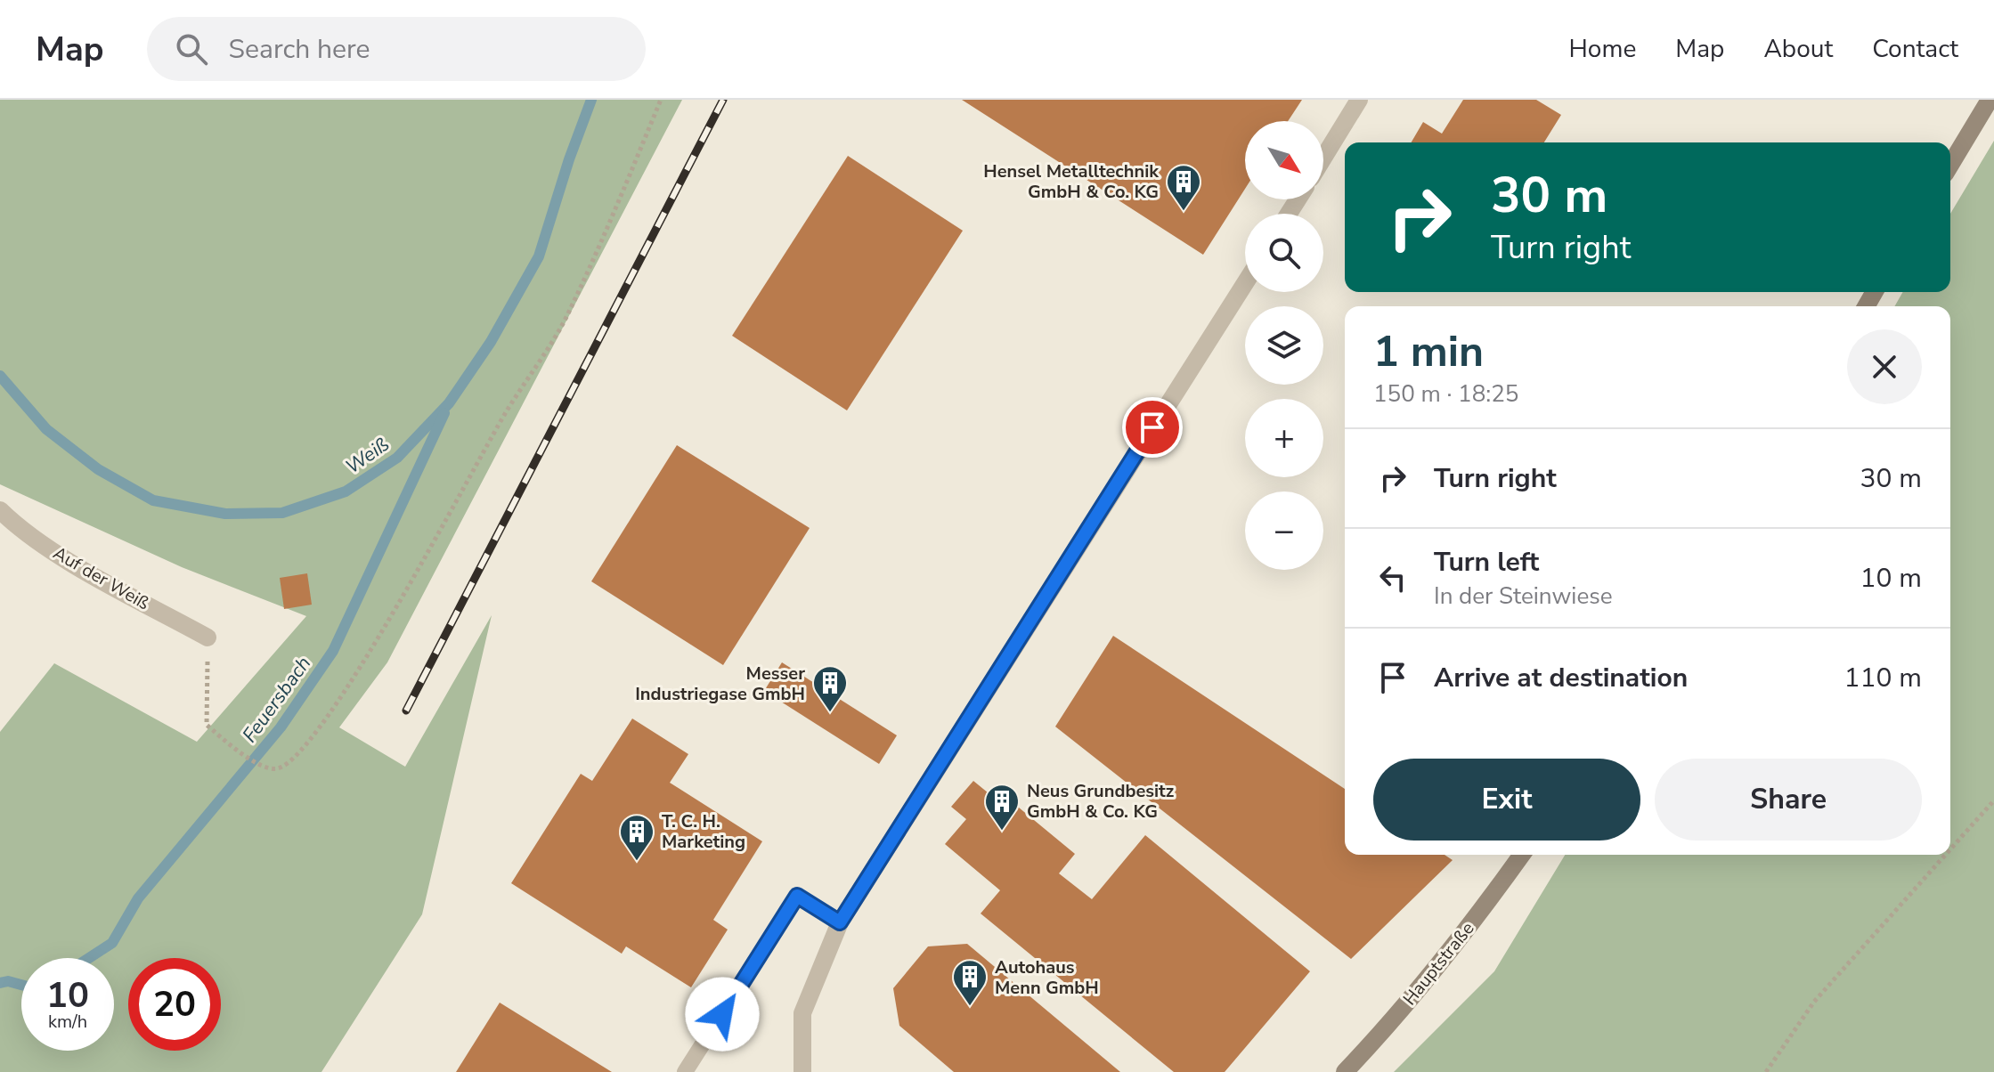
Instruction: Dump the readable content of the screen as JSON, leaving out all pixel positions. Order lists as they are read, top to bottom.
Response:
{
  "streets": {
    "main road": ["Hauptstraße"],
    "street": ["Auf der Weiß"]
  },
  "water": ["Weiß", "Feuersbach"],
  "places": {
    "building": [
      "Hensel Metalltechnik GmbH & Co. KG",
      "Messer Industriegase GmbH",
      "Neus Grundbesitz GmbH & Co. KG",
      "T. C. H. Marketing",
      "Autohaus Menn GmbH"
    ]
  },
  "north": "bottom right",
  "page": {
    "header": "Map",
    "search": "Search here",
    "nav": [
      "Home",
      "Map",
      "About",
      "Contact"
    ],
    "map_buttons": ["+", "−"],
    "turn": ["30 m", "Turn right"],
    "heading": ["1 min", "150 m · 18:25"],
    "list": [
      {
        "name": "Turn right",
        "value": "30 m"
      },
      {
        "name": "Turn left",
        "note": "In der Steinwiese",
        "value": "10 m"
      },
      {
        "name": "Arrive at destination",
        "value": "110 m"
      }
    ],
    "buttons": ["Exit", "Share"],
    "speed": "10 km/h",
    "limit": "20"
  }
}
